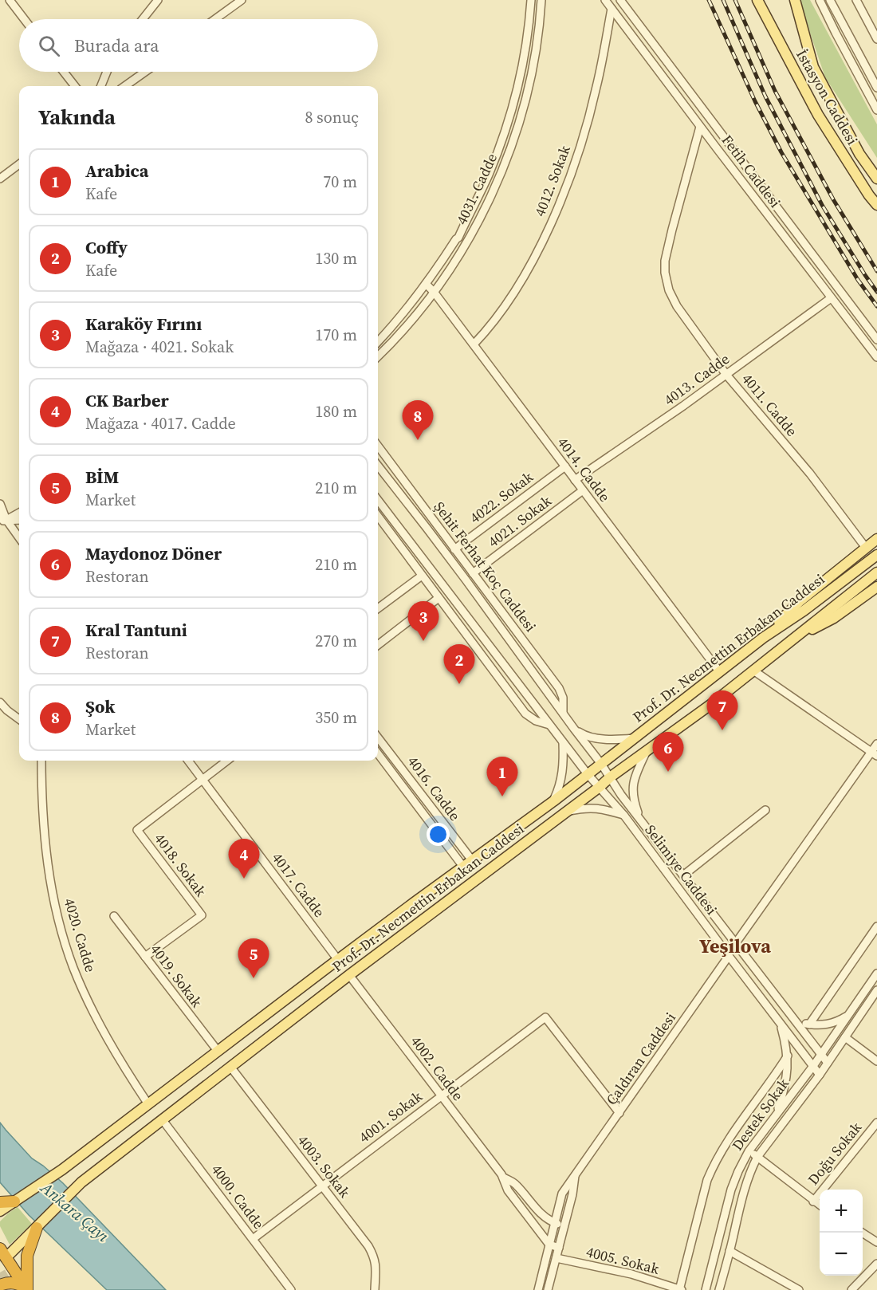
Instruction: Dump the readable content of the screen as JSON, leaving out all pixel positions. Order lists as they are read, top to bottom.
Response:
{
  "streets": {
    "main road": ["İstasyon Caddesi", "Prof. Dr. Necmettin Erbakan Caddesi"],
    "street": [
      "Fetih Caddesi",
      "4012. Sokak",
      "4031. Cadde",
      "4013. Cadde",
      "4011. Cadde",
      "4014. Cadde",
      "4022. Sokak",
      "4021. Sokak",
      "Şehit Ferhat Koç Caddesi",
      "4016. Cadde",
      "4018. Sokak",
      "Selimiye Caddesi",
      "4017. Cadde",
      "4020. Cadde",
      "4019. Sokak",
      "Çaldıran Caddesi",
      "4002. Cadde",
      "Destek Sokak",
      "4001. Sokak",
      "Doğu Sokak",
      "4003. Sokak",
      "4000. Cadde",
      "4005. Sokak"
    ]
  },
  "crossings": [
    ["Fetih Caddesi", "4012. Sokak"],
    ["Fetih Caddesi", "4013. Cadde"],
    ["Fetih Caddesi", "4011. Cadde"],
    ["4012. Sokak", "4014. Cadde"],
    ["4031. Cadde", "4014. Cadde"],
    ["4013. Cadde", "4011. Cadde"],
    ["4013. Cadde", "4014. Cadde"],
    ["4014. Cadde", "4022. Sokak"],
    ["4014. Cadde", "4021. Sokak"],
    ["4014. Cadde", "Prof. Dr. Necmettin Erbakan Caddesi"],
    ["4022. Sokak", "Şehit Ferhat Koç Caddesi"],
    ["4021. Sokak", "Şehit Ferhat Koç Caddesi"],
    ["Şehit Ferhat Koç Caddesi", "Prof. Dr. Necmettin Erbakan Caddesi"],
    ["Şehit Ferhat Koç Caddesi", "Selimiye Caddesi"],
    ["Prof. Dr. Necmettin Erbakan Caddesi", "4016. Cadde"],
    ["Prof. Dr. Necmettin Erbakan Caddesi", "Selimiye Caddesi"],
    ["Prof. Dr. Necmettin Erbakan Caddesi", "4017. Cadde"],
    ["Prof. Dr. Necmettin Erbakan Caddesi", "4020. Cadde"],
    ["Prof. Dr. Necmettin Erbakan Caddesi", "4019. Sokak"],
    ["Prof. Dr. Necmettin Erbakan Caddesi", "4002. Cadde"],
    ["Prof. Dr. Necmettin Erbakan Caddesi", "4003. Sokak"],
    ["Prof. Dr. Necmettin Erbakan Caddesi", "4000. Cadde"],
    ["4018. Sokak", "4017. Cadde"],
    ["4018. Sokak", "4019. Sokak"],
    ["Selimiye Caddesi", "Çaldıran Caddesi"],
    ["Selimiye Caddesi", "Destek Sokak"],
    ["Çaldıran Caddesi", "4002. Cadde"],
    ["Çaldıran Caddesi", "4001. Sokak"],
    ["4002. Cadde", "4001. Sokak"],
    ["4001. Sokak", "4003. Sokak"],
    ["4001. Sokak", "4000. Cadde"]
  ],
  "districts": ["Yeşilova"],
  "water": ["Ankara Çayı"],
  "page": {
    "search": "Burada ara",
    "heading": ["Yakında", "8 sonuç"],
    "list": [
      {
        "mark": "1",
        "name": "Arabica",
        "note": "Kafe",
        "value": "70 m"
      },
      {
        "mark": "2",
        "name": "Coffy",
        "note": "Kafe",
        "value": "130 m"
      },
      {
        "mark": "3",
        "name": "Karaköy Fırını",
        "note": "Mağaza · 4021. Sokak",
        "value": "170 m"
      },
      {
        "mark": "4",
        "name": "CK Barber",
        "note": "Mağaza · 4017. Cadde",
        "value": "180 m"
      },
      {
        "mark": "5",
        "name": "BİM",
        "note": "Market",
        "value": "210 m"
      },
      {
        "mark": "6",
        "name": "Maydonoz Döner",
        "note": "Restoran",
        "value": "210 m"
      },
      {
        "mark": "7",
        "name": "Kral Tantuni",
        "note": "Restoran",
        "value": "270 m"
      },
      {
        "mark": "8",
        "name": "Şok",
        "note": "Market",
        "value": "350 m"
      }
    ],
    "pins": [
      "8",
      "3",
      "2",
      "7",
      "6",
      "1",
      "4",
      "5"
    ],
    "map_buttons": ["+", "−"]
  }
}
